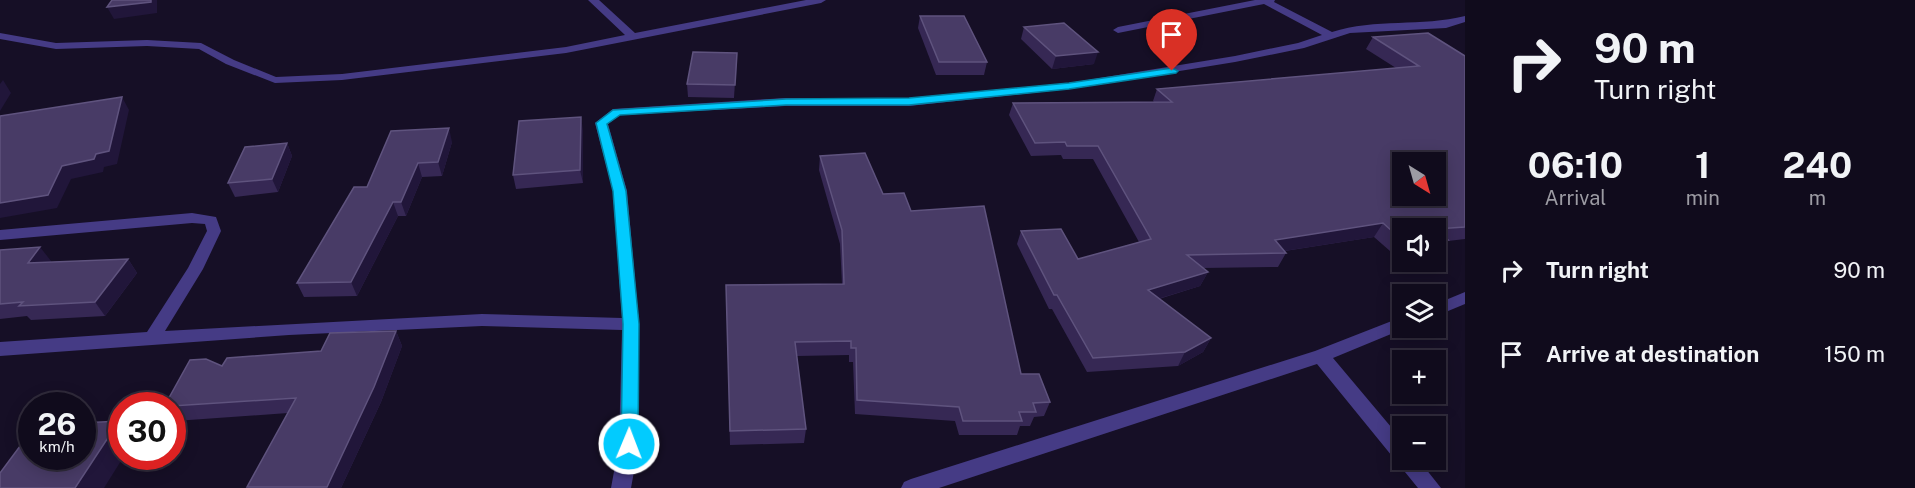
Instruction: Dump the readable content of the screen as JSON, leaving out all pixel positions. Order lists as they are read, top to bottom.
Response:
{
  "north": "bottom right",
  "page": {
    "turn": ["90 m", "Turn right"],
    "eta": [
      "06:10",
      "Arrival",
      "1",
      "min",
      "240",
      "m"
    ],
    "map_buttons": ["+", "−"],
    "list": [
      {
        "name": "Turn right",
        "value": "90 m"
      },
      {
        "name": "Arrive at destination",
        "value": "150 m"
      }
    ],
    "speed": "26 km/h",
    "limit": "30"
  }
}
